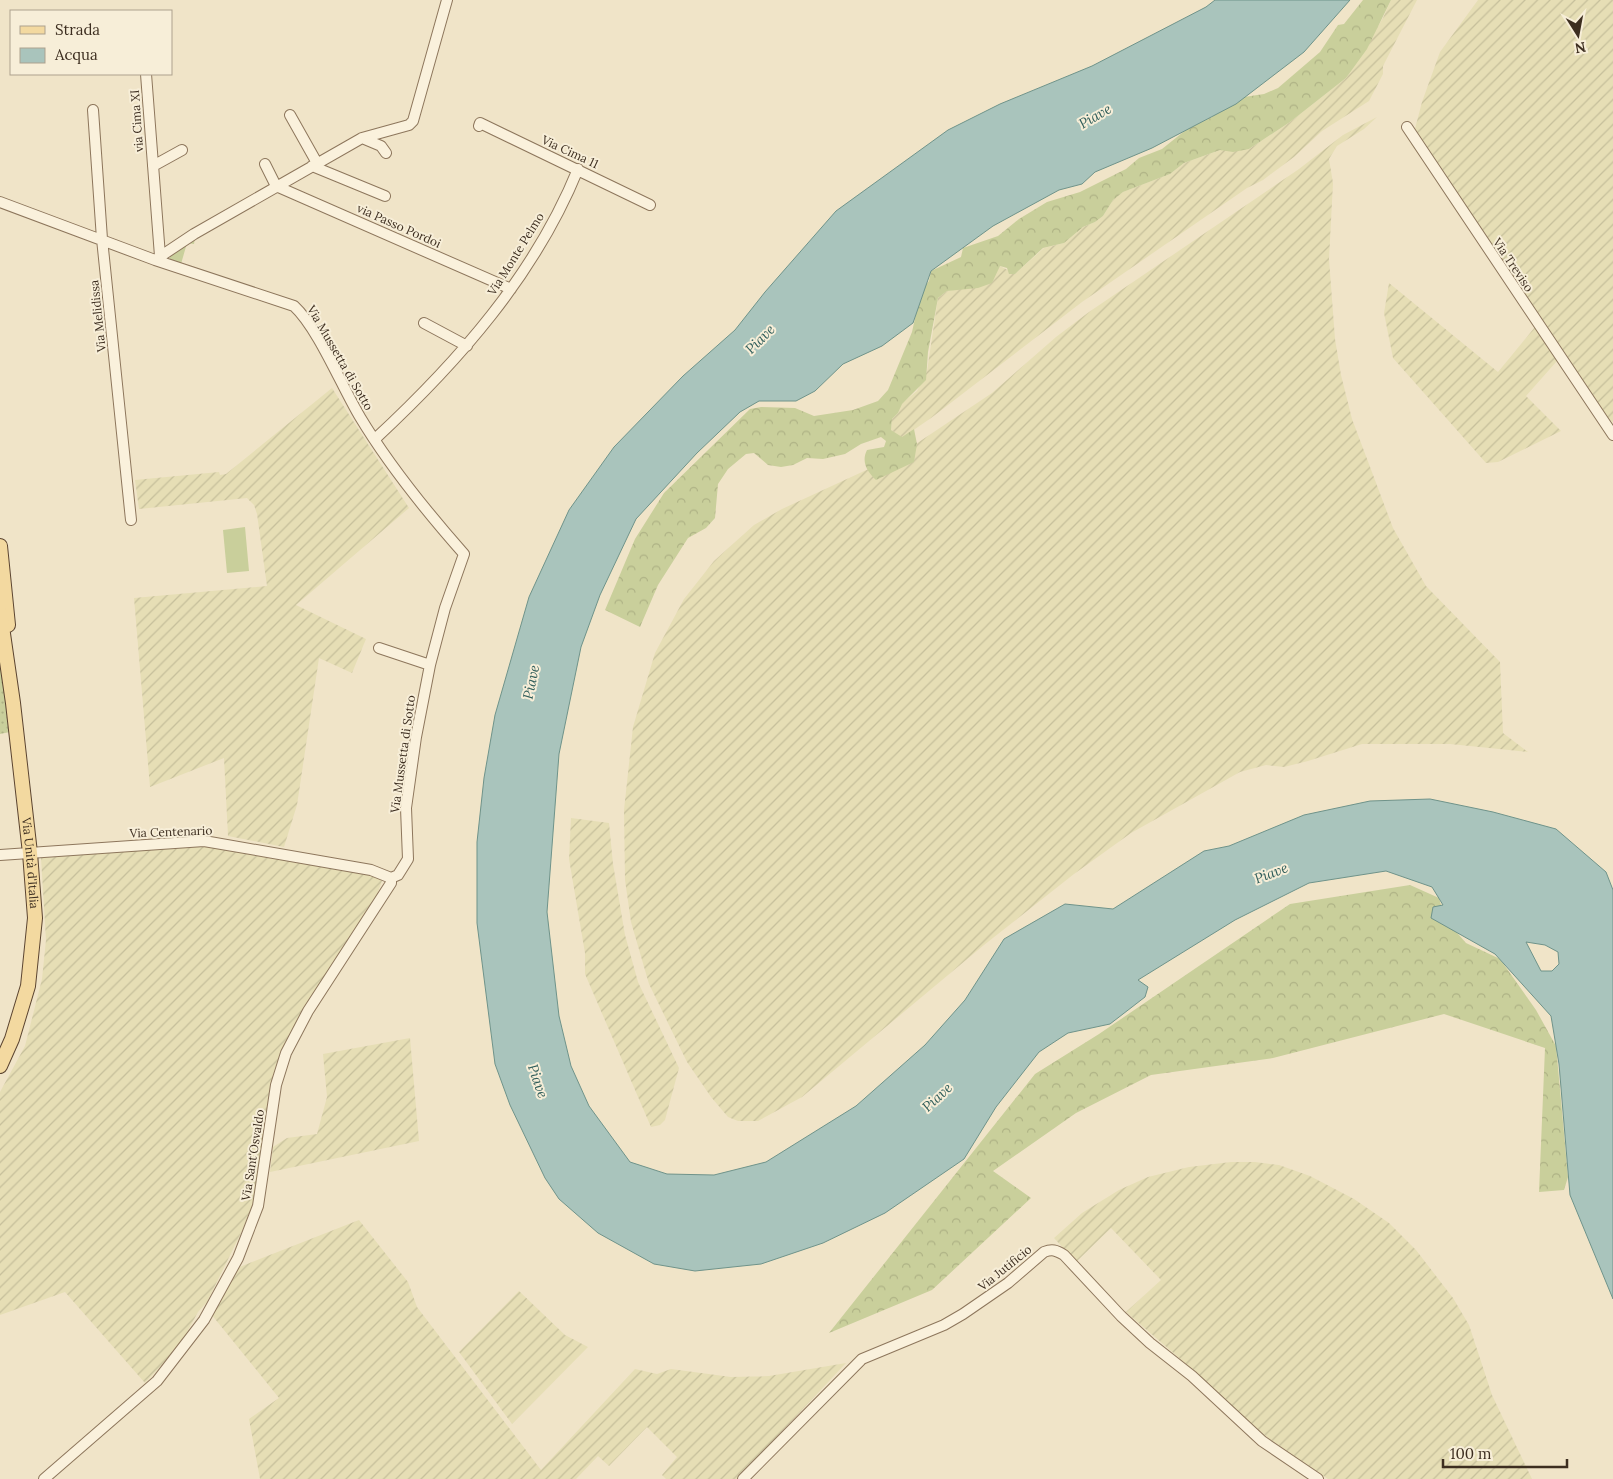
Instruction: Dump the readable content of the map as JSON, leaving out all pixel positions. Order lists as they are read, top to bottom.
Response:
{
  "streets": {
    "main road": ["Via Unità d'Italia"],
    "street": [
      "via Cima XI",
      "Via Cima 11",
      "via Passo Pordoi",
      "Via Monte Pelmo",
      "Via Treviso",
      "Via Melidissa",
      "Via Mussetta di Sotto",
      "Via Centenario",
      "Via Sant'Osvaldo",
      "Via Jutificio"
    ]
  },
  "crossings": [
    ["via Cima XI", "Via Mussetta di Sotto"],
    ["Via Cima 11", "Via Monte Pelmo"],
    ["via Passo Pordoi", "Via Monte Pelmo"],
    ["Via Monte Pelmo", "Via Mussetta di Sotto"],
    ["Via Melidissa", "Via Mussetta di Sotto"],
    ["Via Mussetta di Sotto", "Via Centenario"],
    ["Via Mussetta di Sotto", "Via Sant'Osvaldo"],
    ["Via Centenario", "Via Unità d'Italia"],
    ["Via Centenario", "Via Sant'Osvaldo"]
  ],
  "water": ["Piave"],
  "legend": ["Strada", "Acqua"],
  "scale_bar": "100 m",
  "north": "bottom"
}
